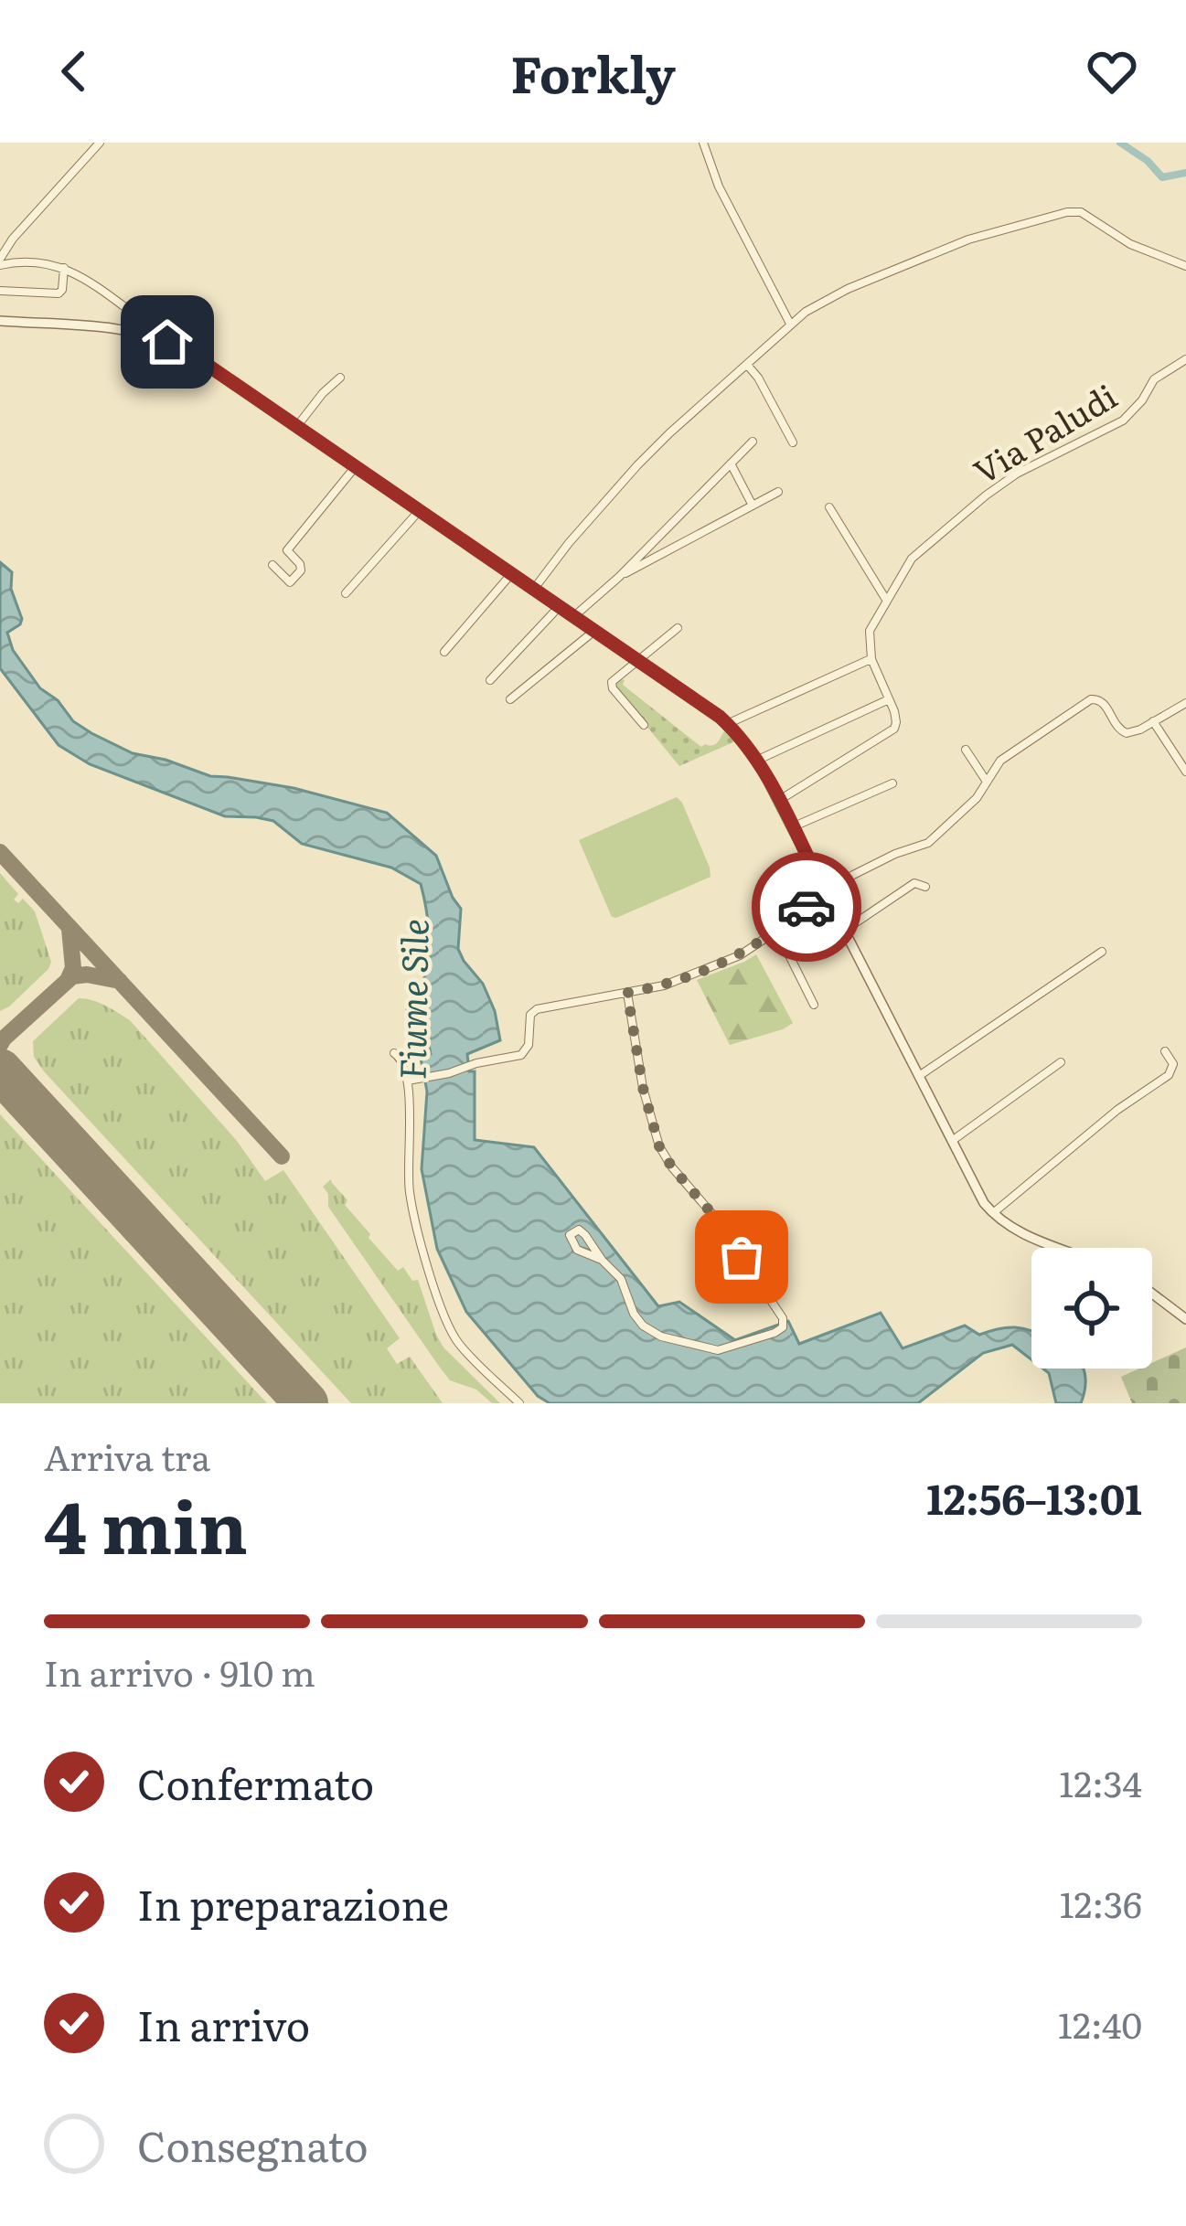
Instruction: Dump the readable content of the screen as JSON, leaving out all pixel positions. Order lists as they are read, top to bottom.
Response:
{
  "streets": {
    "street": ["Via Paludi"]
  },
  "water": ["Fiume Sile"],
  "page": {
    "header": "Forkly",
    "heading": ["4 min", "Arriva tra", "12:56–13:01"],
    "bar": "In arrivo · 910 m",
    "list": [
      ["Confermato", "12:34"],
      ["In preparazione", "12:36"],
      ["In arrivo", "12:40"],
      "Consegnato"
    ]
  }
}
